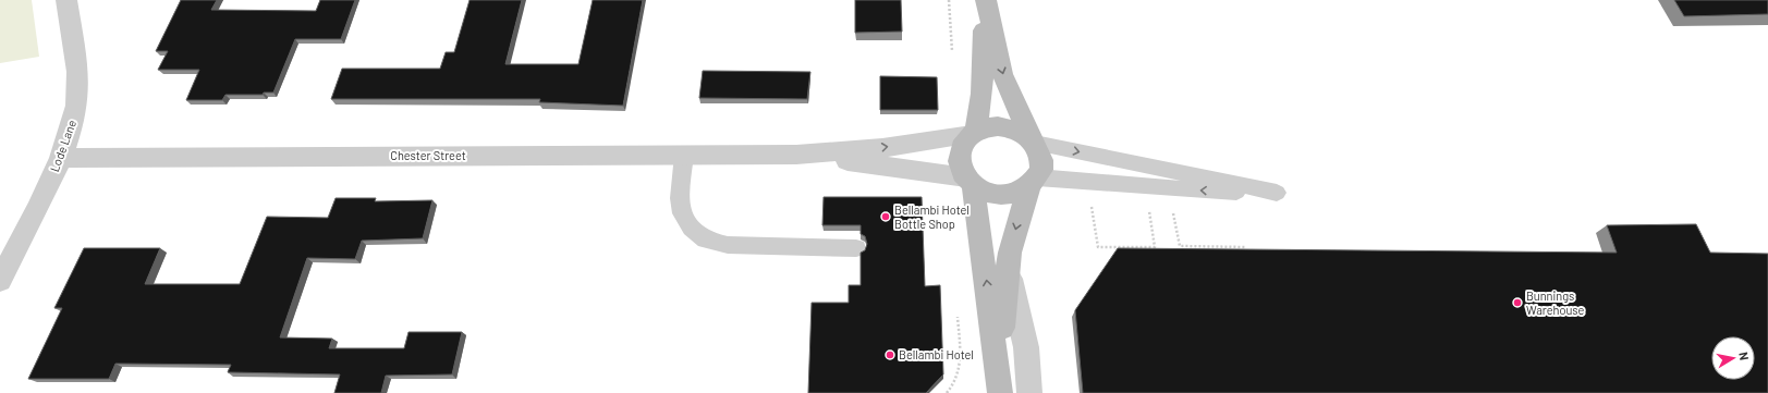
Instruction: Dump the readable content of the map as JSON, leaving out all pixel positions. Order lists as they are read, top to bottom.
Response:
{
  "streets": {
    "street": ["Lode Lane", "Chester Street"]
  },
  "crossings": [
    ["Lode Lane", "Chester Street"]
  ],
  "places": ["Bellambi Hotel Bottle Shop", "Bunnings Warehouse", "Bellambi Hotel"],
  "north": "right"
}
